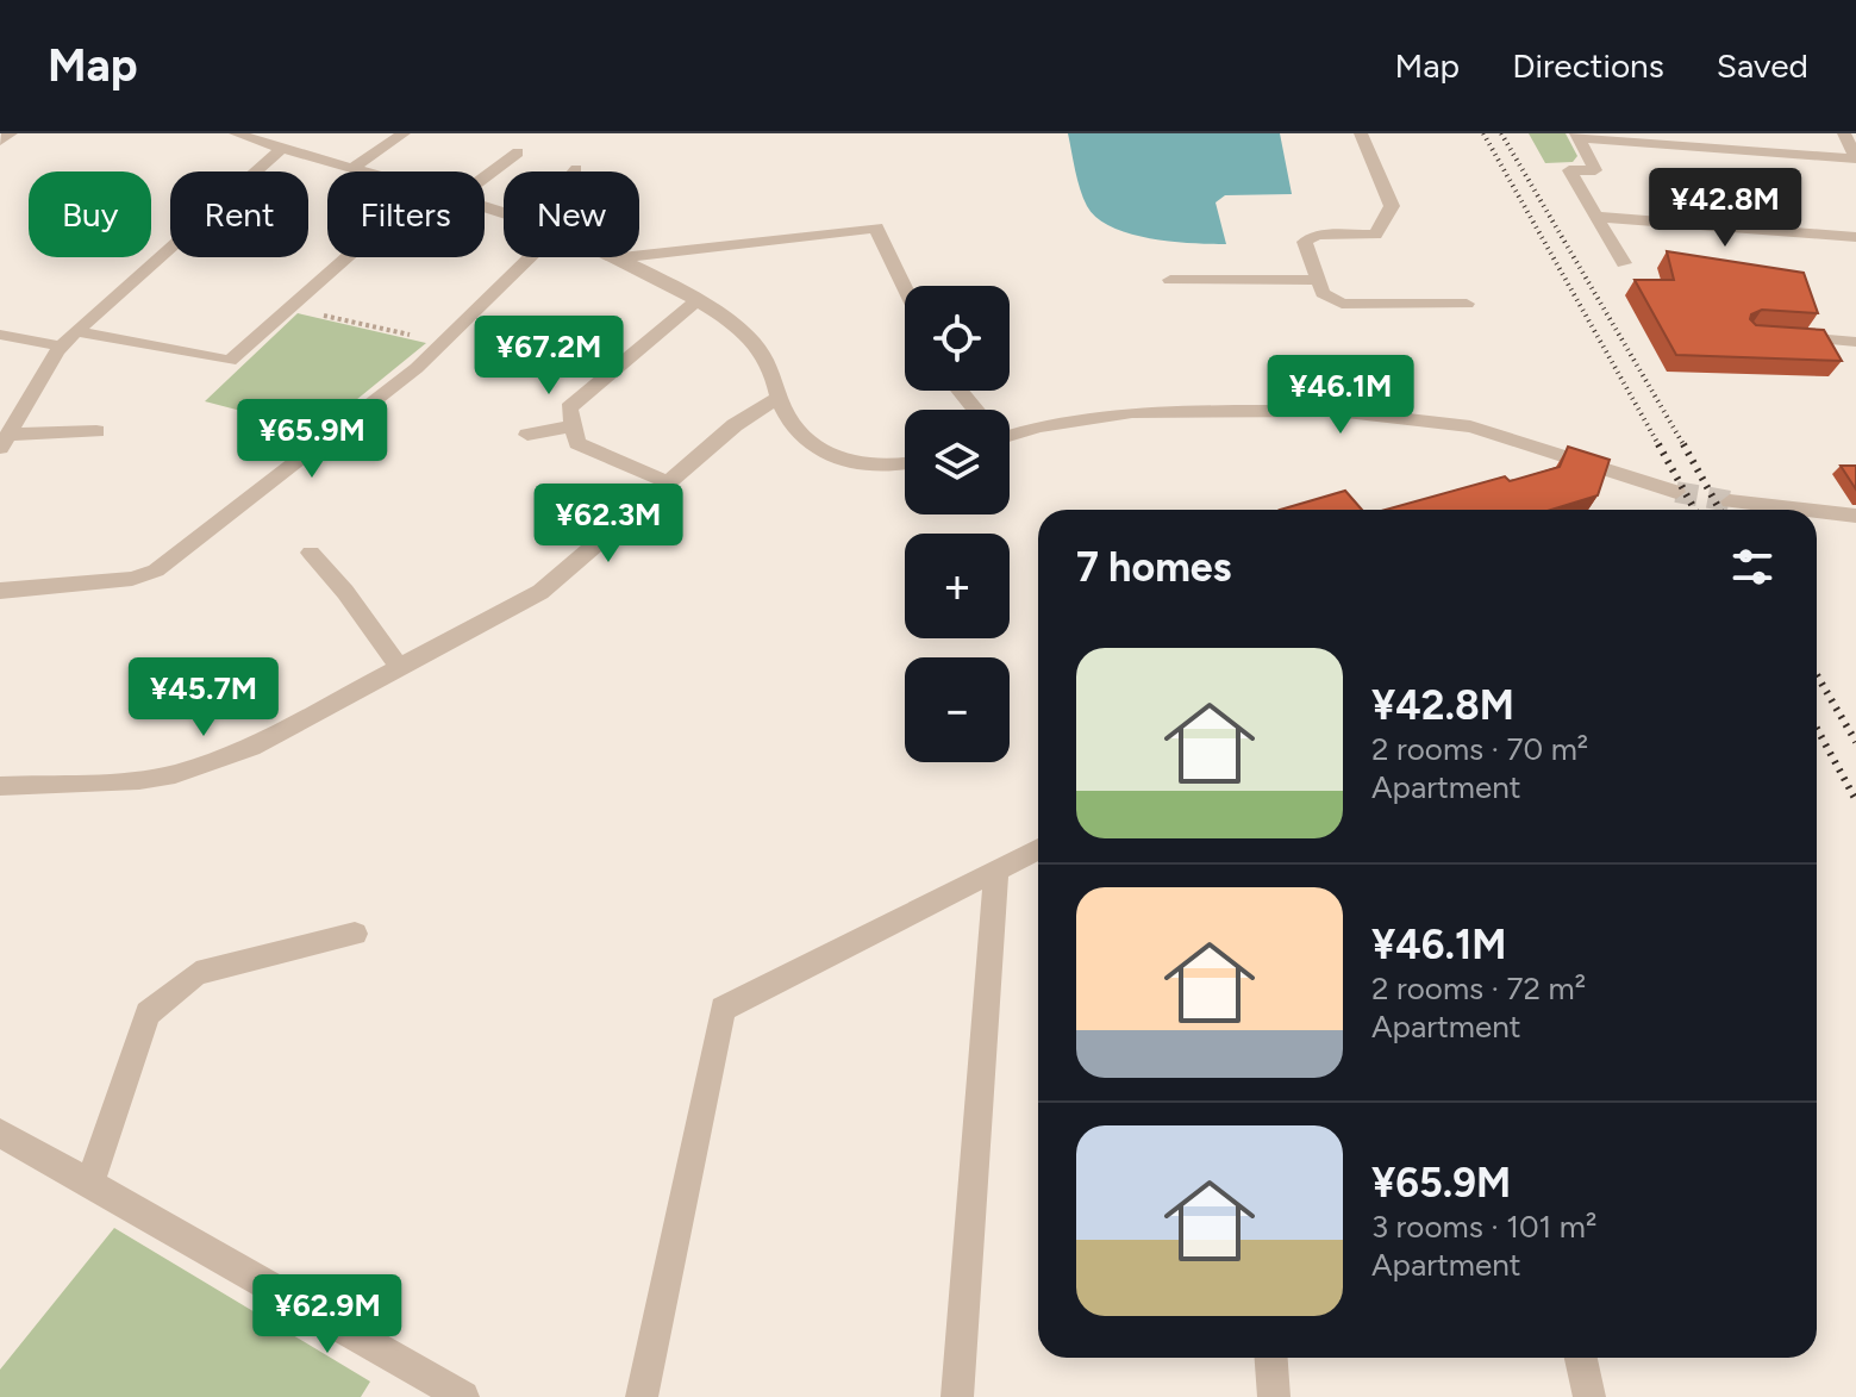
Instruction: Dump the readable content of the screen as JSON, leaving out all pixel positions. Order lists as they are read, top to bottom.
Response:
{
  "page": {
    "header": "Map",
    "nav": ["Map", "Directions", "Saved"],
    "price": [
      "¥42.8M",
      "¥67.2M",
      "¥46.1M",
      "¥65.9M",
      "¥62.3M",
      "¥45.7M",
      "¥62.9M"
    ],
    "chip": [
      "Buy",
      "Rent",
      "Filters",
      "New"
    ],
    "map_buttons": ["+", "−"],
    "heading": "7 homes",
    "list": [
      {
        "name": "¥42.8M",
        "note": "2 rooms · 70 m² · Apartment"
      },
      {
        "name": "¥46.1M",
        "note": "2 rooms · 72 m² · Apartment"
      },
      {
        "name": "¥65.9M",
        "note": "3 rooms · 101 m² · Apartment"
      }
    ]
  }
}
